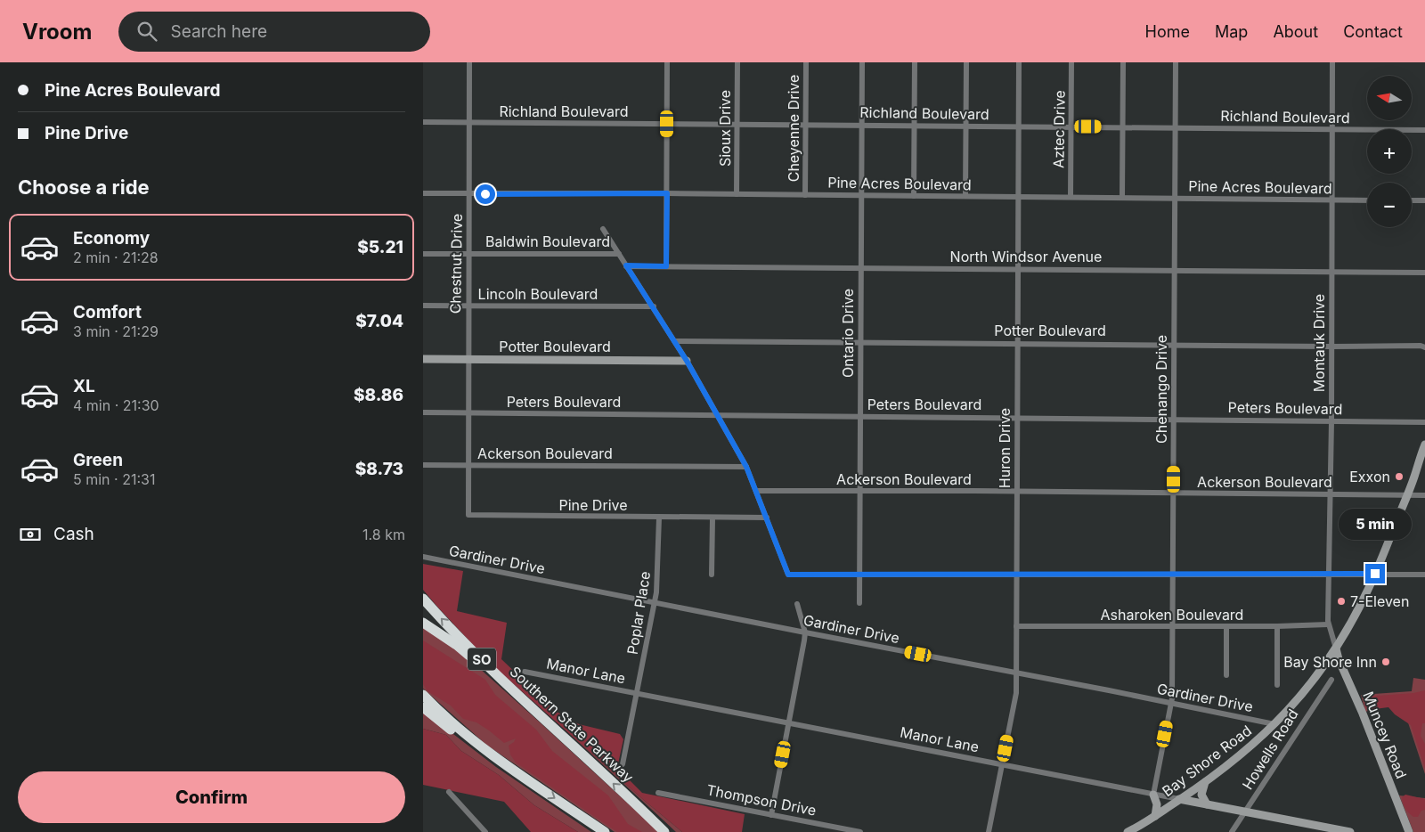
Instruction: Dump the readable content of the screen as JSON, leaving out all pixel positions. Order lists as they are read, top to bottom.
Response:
{
  "streets": {
    "highway": ["SO", "Southern State Parkway"],
    "street": [
      "Richland Boulevard",
      "Sioux Drive",
      "Cheyenne Drive",
      "Aztec Drive",
      "Pine Acres Boulevard",
      "Baldwin Boulevard",
      "North Windsor Avenue",
      "Chestnut Drive",
      "Lincoln Boulevard",
      "Potter Boulevard",
      "Ontario Drive",
      "Montauk Drive",
      "Chenango Drive",
      "Peters Boulevard",
      "Huron Drive",
      "Ackerson Boulevard",
      "Pine Drive",
      "Gardiner Drive",
      "Poplar Place",
      "Asharoken Boulevard",
      "Manor Lane",
      "Muncey Road",
      "Howells Road",
      "Bay Shore Road",
      "Thompson Drive"
    ]
  },
  "crossings": [
    ["Richland Boulevard", "Sioux Drive"],
    ["Richland Boulevard", "Cheyenne Drive"],
    ["Richland Boulevard", "Aztec Drive"],
    ["Richland Boulevard", "Chestnut Drive"],
    ["Richland Boulevard", "Ontario Drive"],
    ["Richland Boulevard", "Montauk Drive"],
    ["Richland Boulevard", "Chenango Drive"],
    ["Richland Boulevard", "Huron Drive"],
    ["Sioux Drive", "Pine Acres Boulevard"],
    ["Cheyenne Drive", "Pine Acres Boulevard"],
    ["Aztec Drive", "Pine Acres Boulevard"],
    ["Pine Acres Boulevard", "Chestnut Drive"],
    ["Pine Acres Boulevard", "Ontario Drive"],
    ["Pine Acres Boulevard", "Montauk Drive"],
    ["Pine Acres Boulevard", "Chenango Drive"],
    ["Pine Acres Boulevard", "Huron Drive"],
    ["Baldwin Boulevard", "Chestnut Drive"],
    ["North Windsor Avenue", "Ontario Drive"],
    ["North Windsor Avenue", "Montauk Drive"],
    ["North Windsor Avenue", "Chenango Drive"],
    ["North Windsor Avenue", "Huron Drive"],
    ["Chestnut Drive", "Lincoln Boulevard"],
    ["Chestnut Drive", "Potter Boulevard"],
    ["Chestnut Drive", "Peters Boulevard"],
    ["Chestnut Drive", "Ackerson Boulevard"],
    ["Chestnut Drive", "Pine Drive"],
    ["Potter Boulevard", "Ontario Drive"],
    ["Potter Boulevard", "Montauk Drive"],
    ["Potter Boulevard", "Chenango Drive"],
    ["Potter Boulevard", "Huron Drive"],
    ["Ontario Drive", "Peters Boulevard"],
    ["Ontario Drive", "Ackerson Boulevard"],
    ["Montauk Drive", "Peters Boulevard"],
    ["Montauk Drive", "Ackerson Boulevard"],
    ["Montauk Drive", "Asharoken Boulevard"],
    ["Montauk Drive", "Muncey Road"],
    ["Montauk Drive", "Bay Shore Road"],
    ["Chenango Drive", "Peters Boulevard"],
    ["Chenango Drive", "Ackerson Boulevard"],
    ["Chenango Drive", "Gardiner Drive"],
    ["Chenango Drive", "Asharoken Boulevard"],
    ["Chenango Drive", "Manor Lane"],
    ["Peters Boulevard", "Huron Drive"],
    ["Huron Drive", "Ackerson Boulevard"],
    ["Huron Drive", "Gardiner Drive"],
    ["Huron Drive", "Asharoken Boulevard"],
    ["Huron Drive", "Manor Lane"],
    ["Ackerson Boulevard", "Pine Drive"],
    ["Pine Drive", "Poplar Place"],
    ["Gardiner Drive", "Poplar Place"],
    ["Gardiner Drive", "Bay Shore Road"],
    ["Poplar Place", "Manor Lane"],
    ["Manor Lane", "Howells Road"],
    ["Manor Lane", "Bay Shore Road"],
    ["Muncey Road", "Bay Shore Road"]
  ],
  "places": ["Exxon", "7-Eleven", "Bay Shore Inn"],
  "north": "left",
  "page": {
    "header": "Vroom",
    "search": "Search here",
    "nav": [
      "Home",
      "Map",
      "About",
      "Contact"
    ],
    "banner": ["Pine Acres Boulevard", "Pine Drive"],
    "map_buttons": ["+", "−"],
    "heading": "Choose a ride",
    "list": [
      {
        "name": "Economy",
        "note": "2 min · 21:28",
        "value": "$5.21"
      },
      {
        "name": "Comfort",
        "note": "3 min · 21:29",
        "value": "$7.04"
      },
      {
        "name": "XL",
        "note": "4 min · 21:30",
        "value": "$8.86"
      },
      {
        "name": "Green",
        "note": "5 min · 21:31",
        "value": "$8.73"
      }
    ],
    "bubble": "5 min",
    "pay": ["Cash", "1.8 km"],
    "buttons": "Confirm"
  }
}
